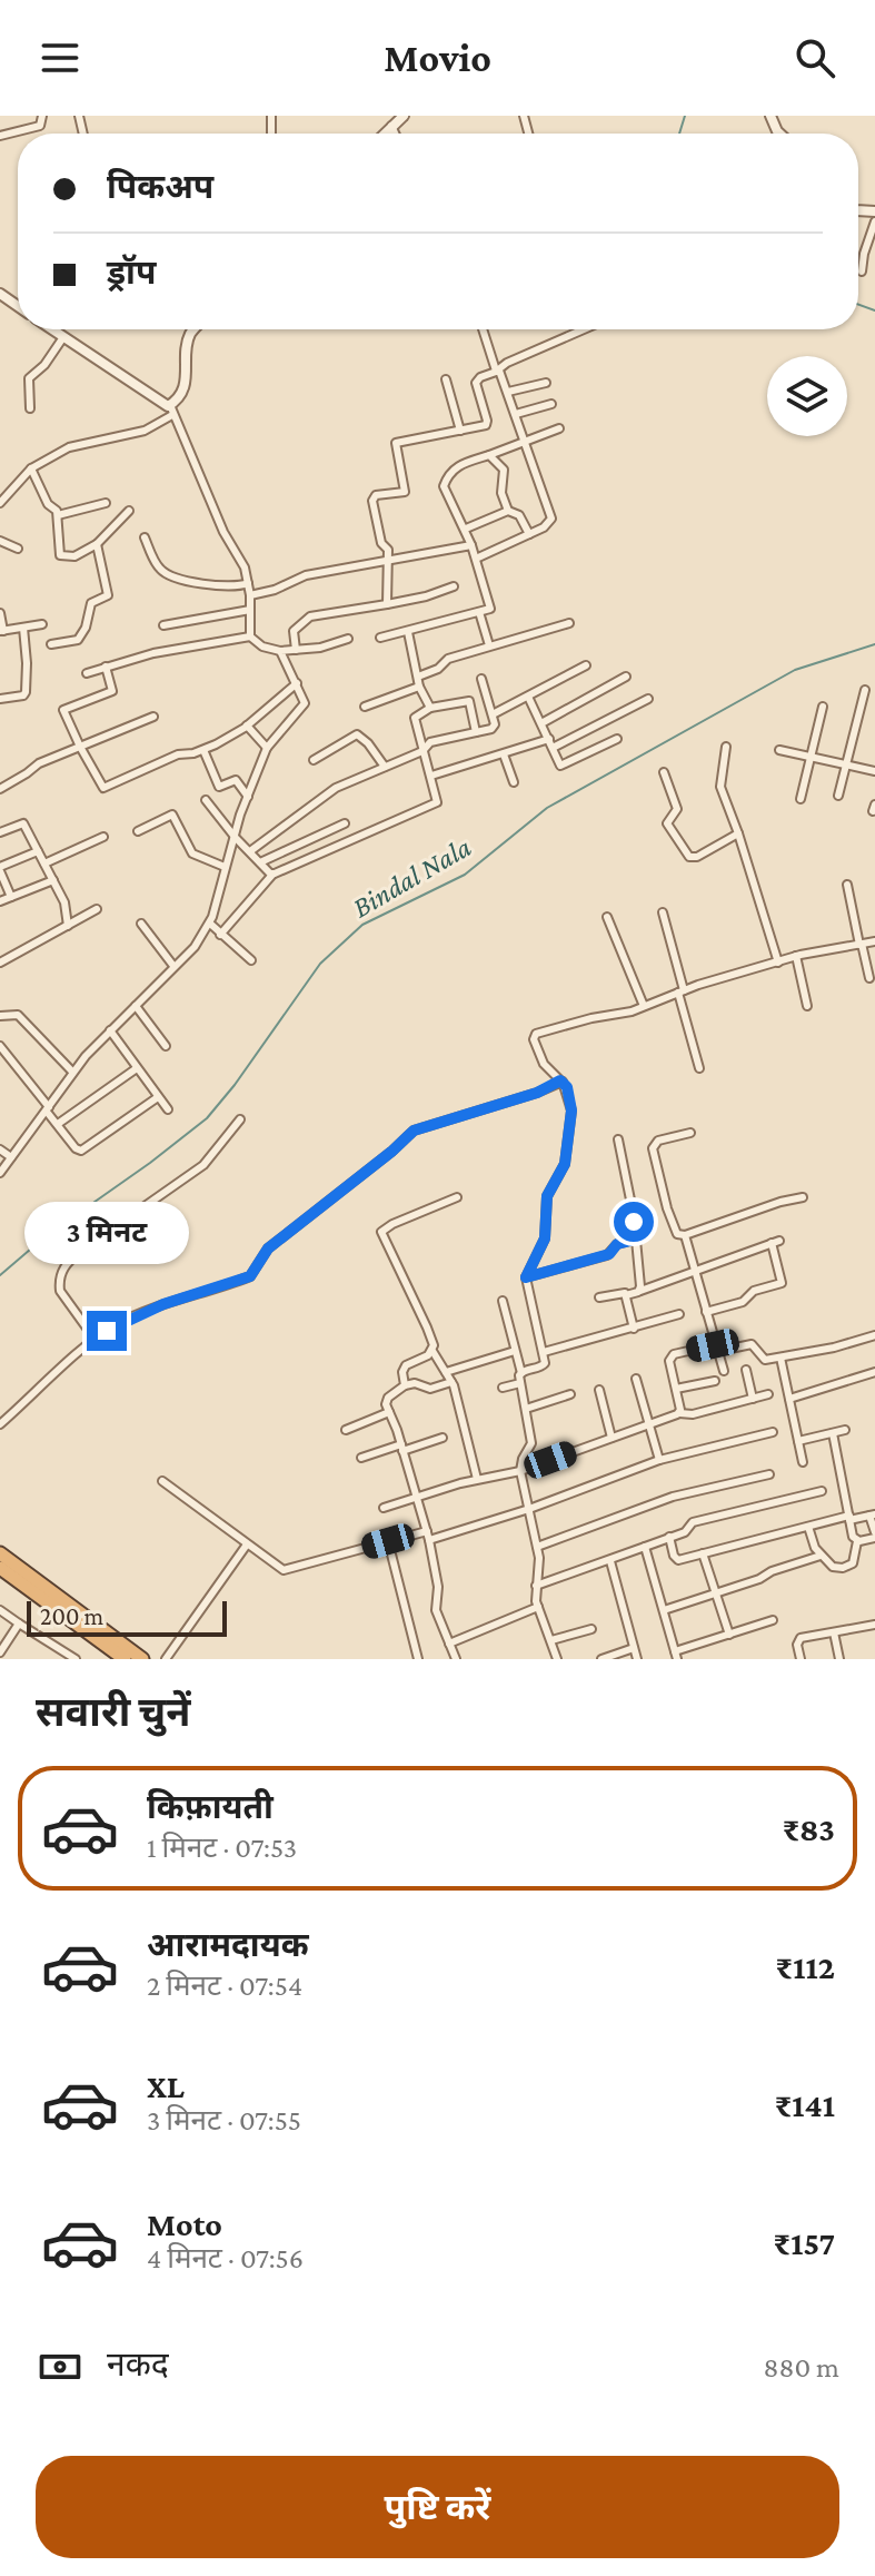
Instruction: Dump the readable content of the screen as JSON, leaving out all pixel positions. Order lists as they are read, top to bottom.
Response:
{
  "water": ["Bindal Nala"],
  "scale_bar": "200 m",
  "page": {
    "header": "Movio",
    "banner": ["पिकअप", "ड्रॉप"],
    "bubble": "3 मिनट",
    "scale": "200 m",
    "heading": "सवारी चुनें",
    "list": [
      {
        "name": "किफ़ायती",
        "note": "1 मिनट · 07:53",
        "value": "₹83"
      },
      {
        "name": "आरामदायक",
        "note": "2 मिनट · 07:54",
        "value": "₹112"
      },
      {
        "name": "XL",
        "note": "3 मिनट · 07:55",
        "value": "₹141"
      },
      {
        "name": "Moto",
        "note": "4 मिनट · 07:56",
        "value": "₹157"
      }
    ],
    "pay": ["नकद", "880 m"],
    "buttons": "पुष्टि करें"
  }
}
